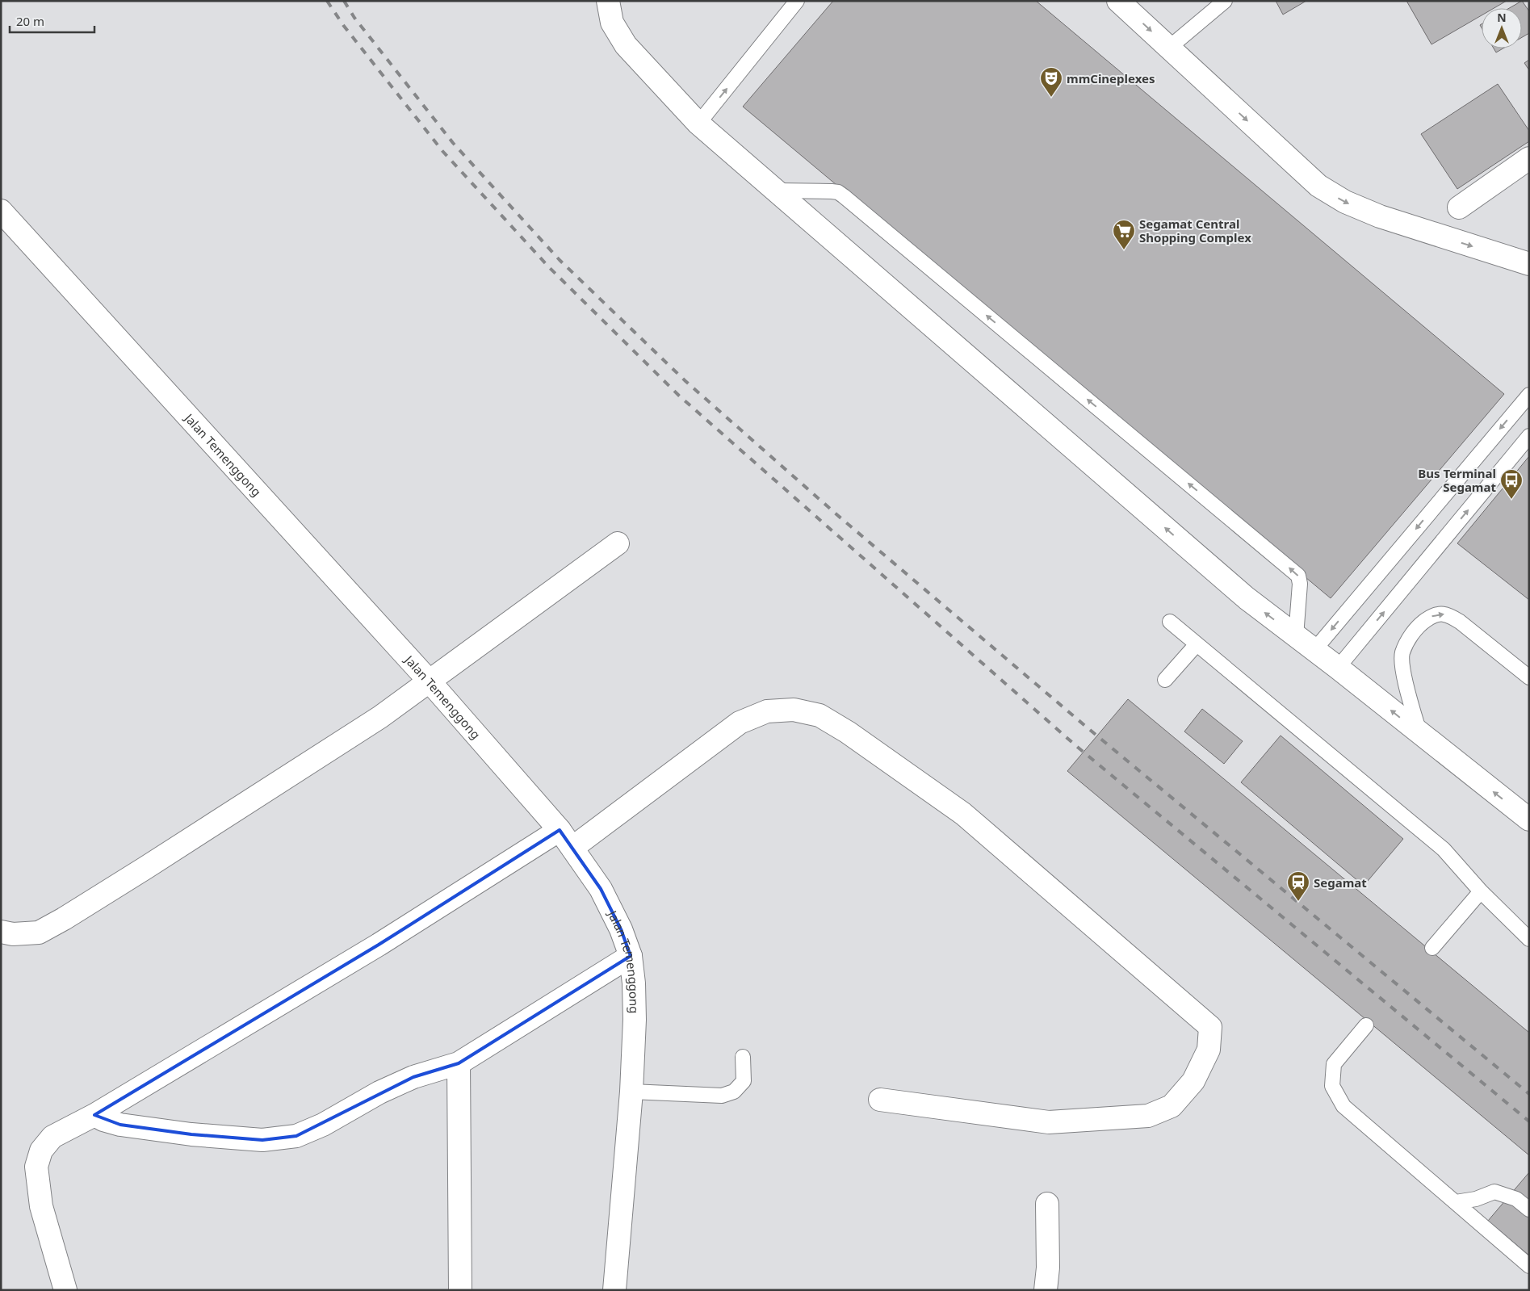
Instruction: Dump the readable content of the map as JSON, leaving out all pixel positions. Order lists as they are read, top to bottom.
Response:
{
  "streets": {
    "street": ["Jalan Temenggong"]
  },
  "places": {
    "theatre": ["mmCineplexes"],
    "supermarket": ["Segamat Central Shopping Complex"],
    "bus stop": ["Bus Terminal Segamat"],
    "station": ["Segamat"]
  },
  "scale_bar": "20 m",
  "north": "top"
}
